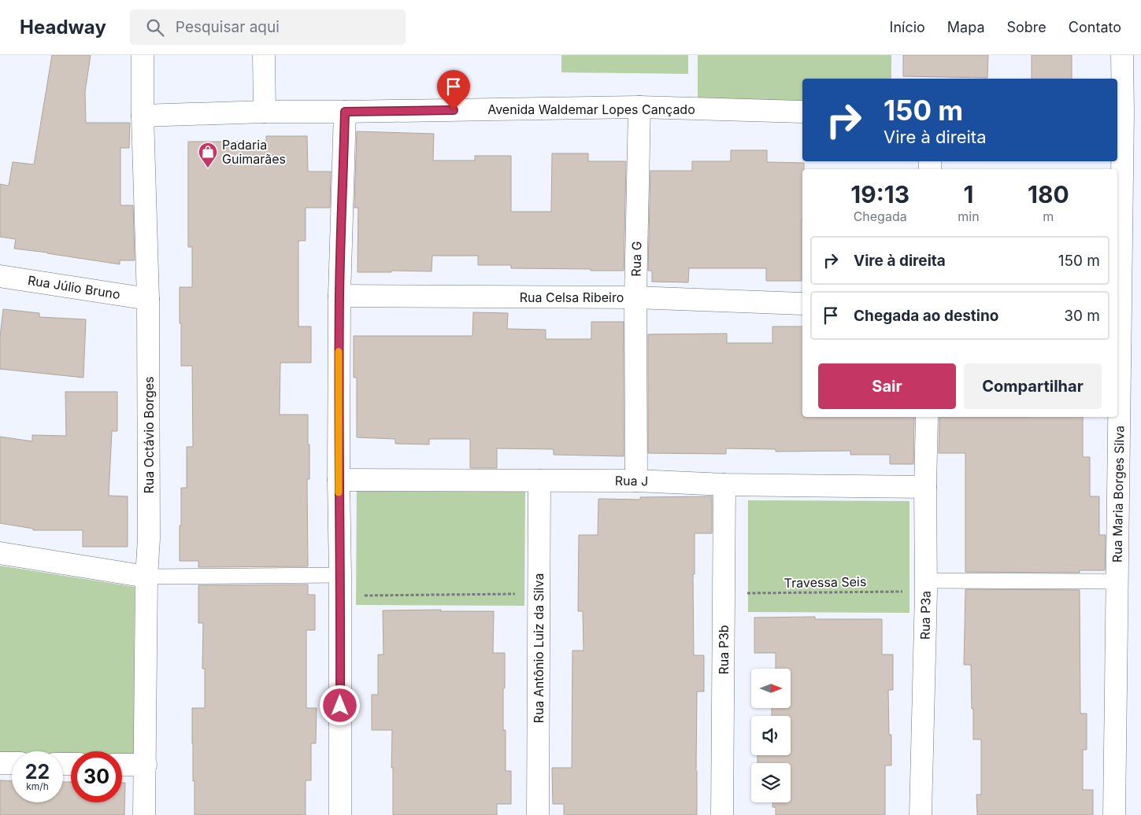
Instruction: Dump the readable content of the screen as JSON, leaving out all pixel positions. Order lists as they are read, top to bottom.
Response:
{
  "streets": {
    "street": [
      "Avenida Waldemar Lopes Cançado",
      "Rua G",
      "Rua Júlio Bruno",
      "Rua Celsa Ribeiro",
      "Rua Octávio Borges",
      "Rua J",
      "Rua Maria Borges Silva",
      "Rua P3a",
      "Rua Antônio Luiz da Silva",
      "Rua P3b"
    ],
    "path": ["Travessa Seis"]
  },
  "crossings": [
    ["Avenida Waldemar Lopes Cançado", "Rua G"],
    ["Avenida Waldemar Lopes Cançado", "Rua Octávio Borges"],
    ["Rua G", "Rua Celsa Ribeiro"],
    ["Rua G", "Rua J"],
    ["Rua Júlio Bruno", "Rua Octávio Borges"],
    ["Rua J", "Rua P3a"],
    ["Rua J", "Rua Antônio Luiz da Silva"],
    ["Rua J", "Rua P3b"],
    ["Travessa Seis", "Rua P3a"],
    ["Travessa Seis", "Rua P3b"]
  ],
  "places": {
    "shop": ["Padaria Guimarães"]
  },
  "north": "right",
  "page": {
    "header": "Headway",
    "search": "Pesquisar aqui",
    "nav": [
      "Início",
      "Mapa",
      "Sobre",
      "Contato"
    ],
    "turn": ["150 m", "Vire à direita"],
    "eta": [
      "19:13",
      "Chegada",
      "1",
      "min",
      "180",
      "m"
    ],
    "list": [
      {
        "name": "Vire à direita",
        "value": "150 m"
      },
      {
        "name": "Chegada ao destino",
        "value": "30 m"
      }
    ],
    "buttons": ["Sair", "Compartilhar"],
    "speed": "22 km/h",
    "limit": "30"
  }
}
